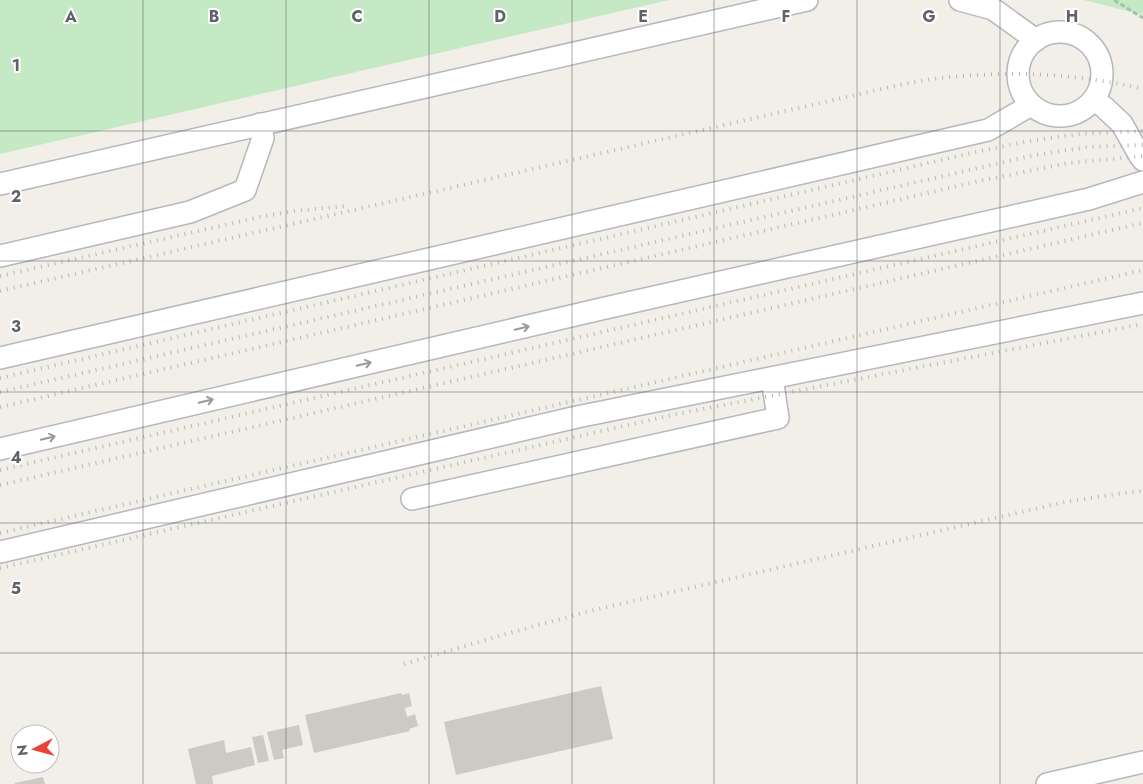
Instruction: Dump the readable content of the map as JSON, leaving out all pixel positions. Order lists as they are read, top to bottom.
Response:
{
  "north": "left",
  "grid": {
    "columns": [
      "A",
      "B",
      "C",
      "D",
      "E",
      "F",
      "G",
      "H"
    ],
    "rows": [
      "1",
      "2",
      "3",
      "4",
      "5"
    ]
  }
}
